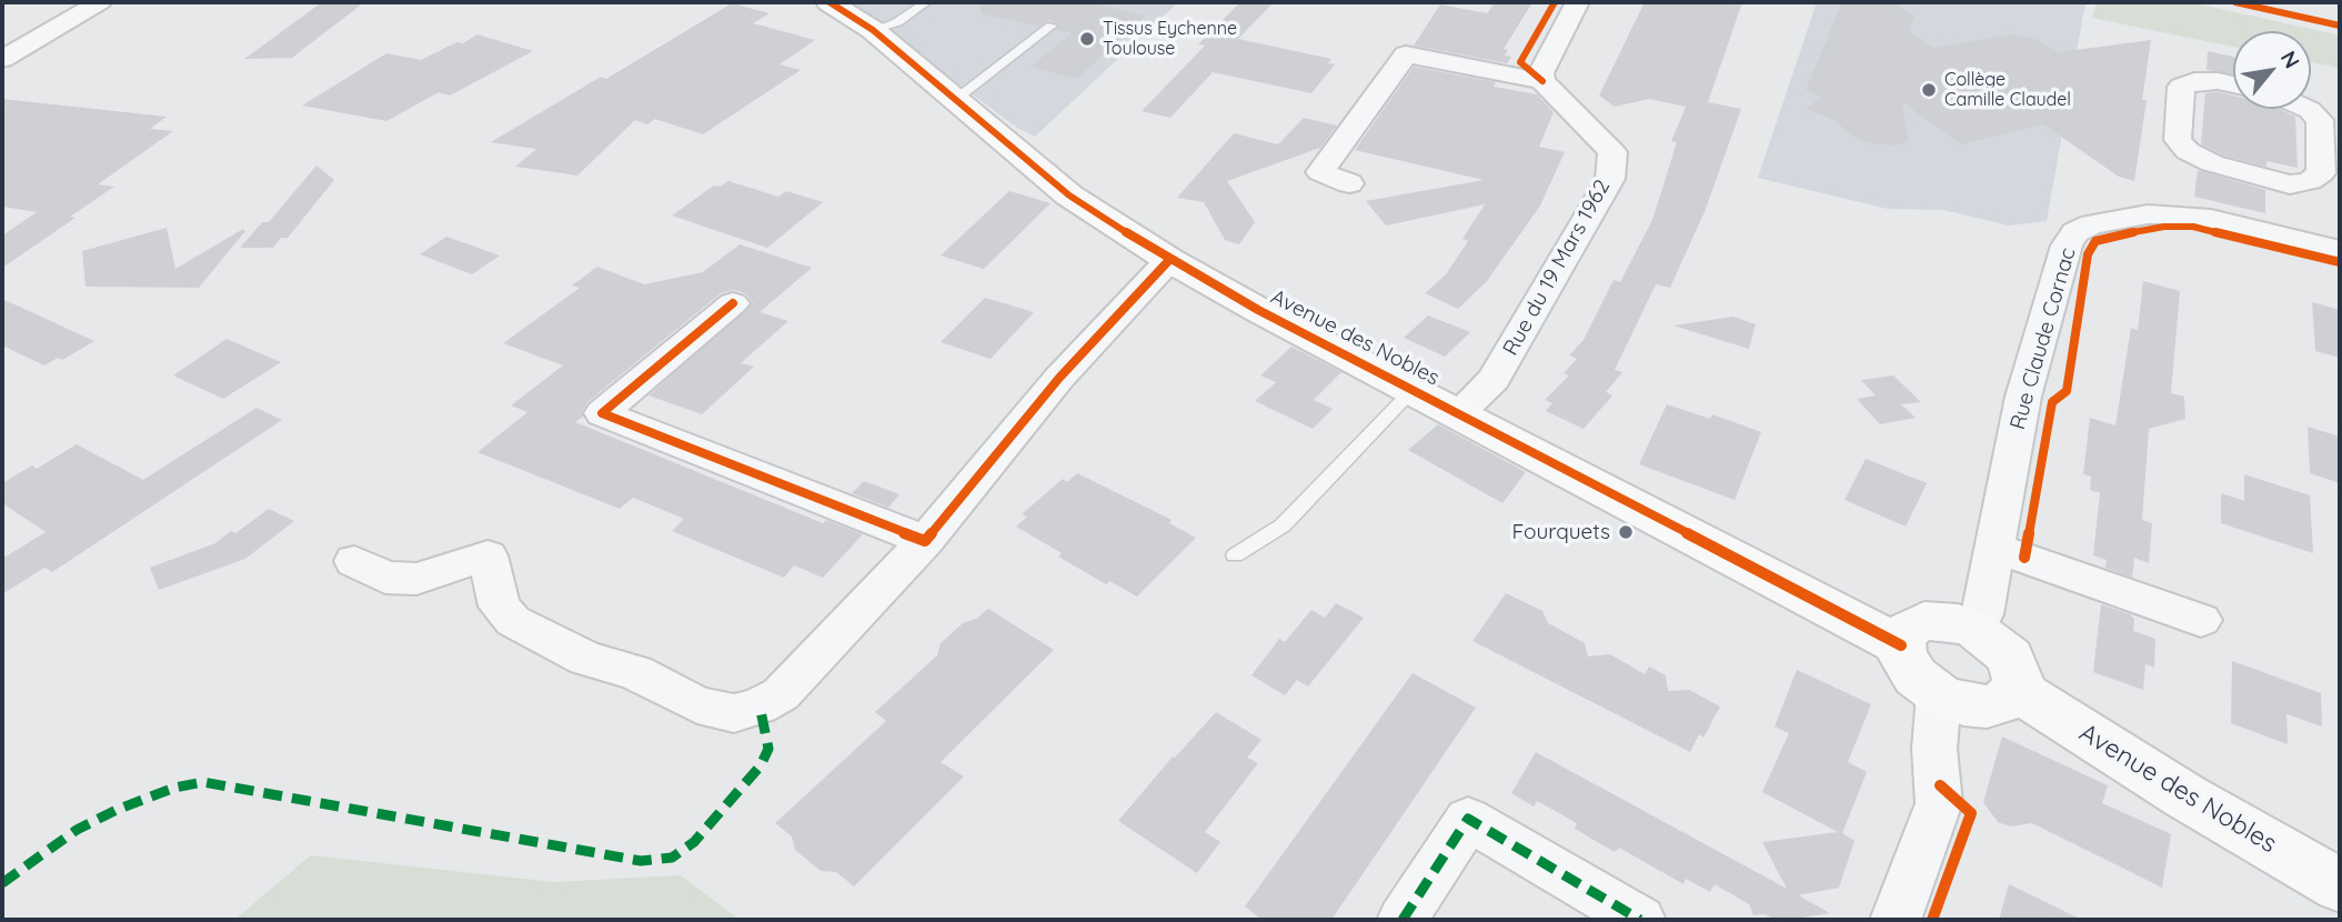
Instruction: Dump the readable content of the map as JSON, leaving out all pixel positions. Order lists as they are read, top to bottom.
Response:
{
  "streets": {
    "street": ["Rue du 19 Mars 1962", "Avenue des Nobles", "Rue Claude Cornac"]
  },
  "crossings": [
    ["Rue du 19 Mars 1962", "Avenue des Nobles"],
    ["Avenue des Nobles", "Rue Claude Cornac"]
  ],
  "places": ["Tissus Eychenne Toulouse", "Collège Camille Claudel", "Fourquets"],
  "north": "top right"
}
